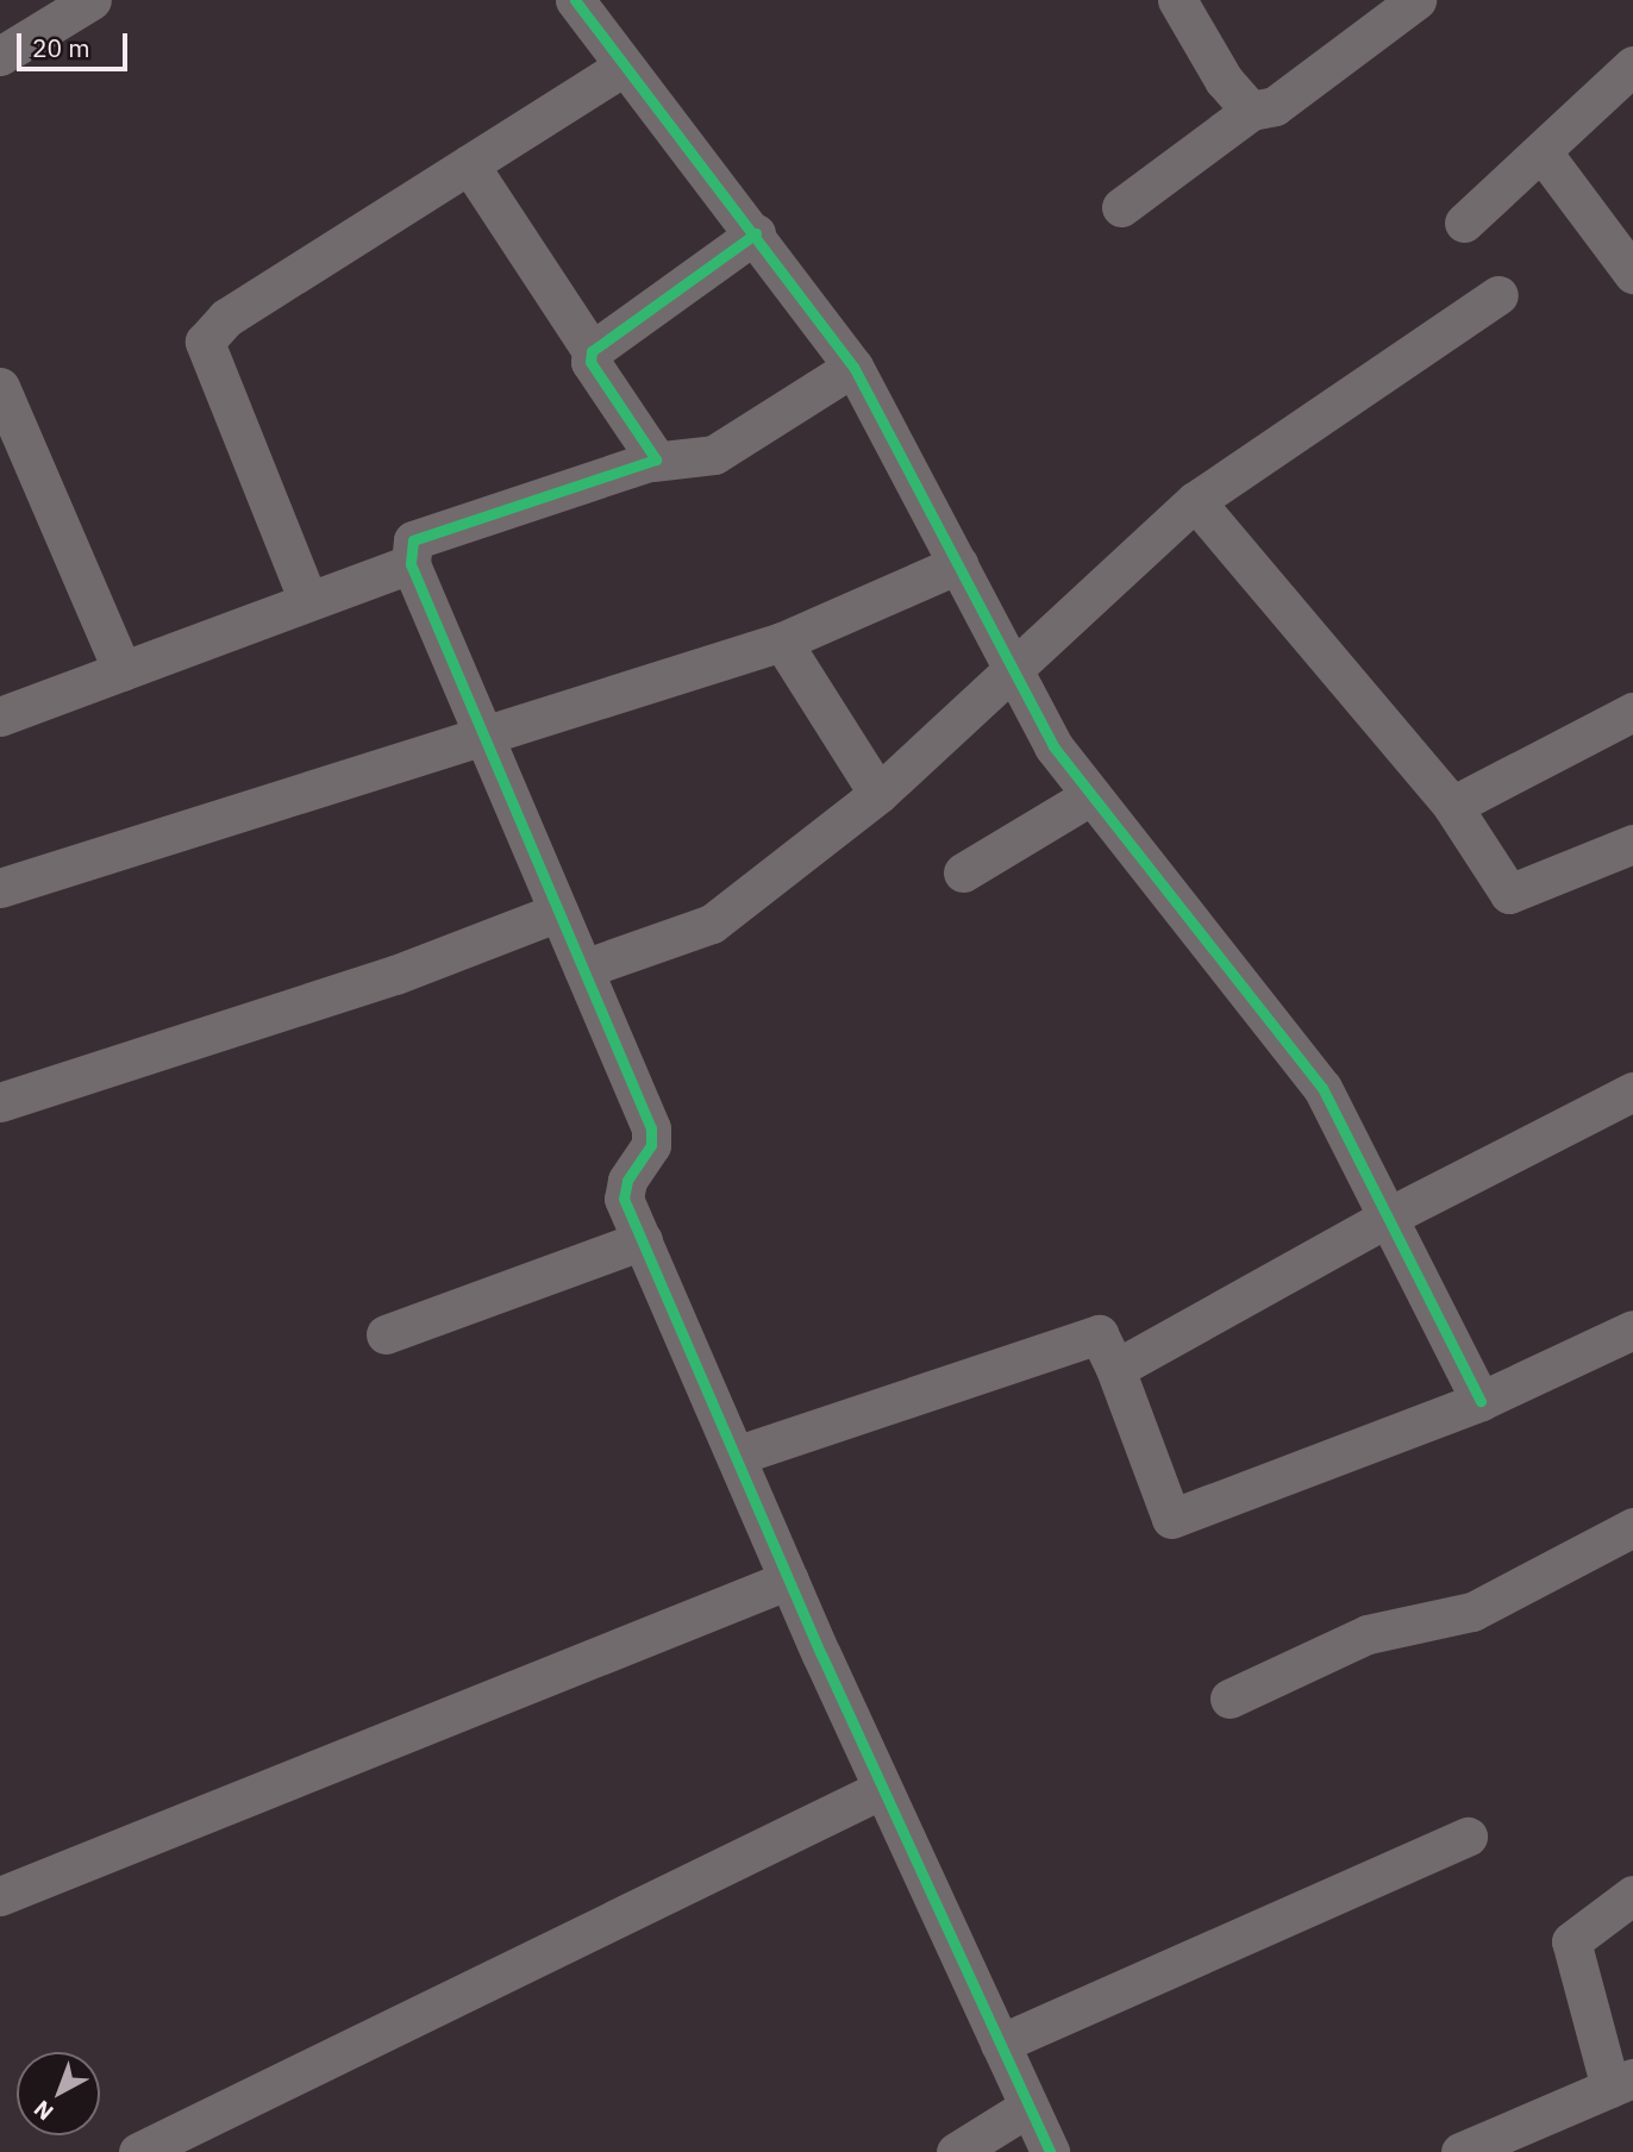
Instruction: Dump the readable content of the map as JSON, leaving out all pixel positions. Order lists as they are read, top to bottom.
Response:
{
  "scale_bar": "20 m",
  "north": "bottom left"
}
